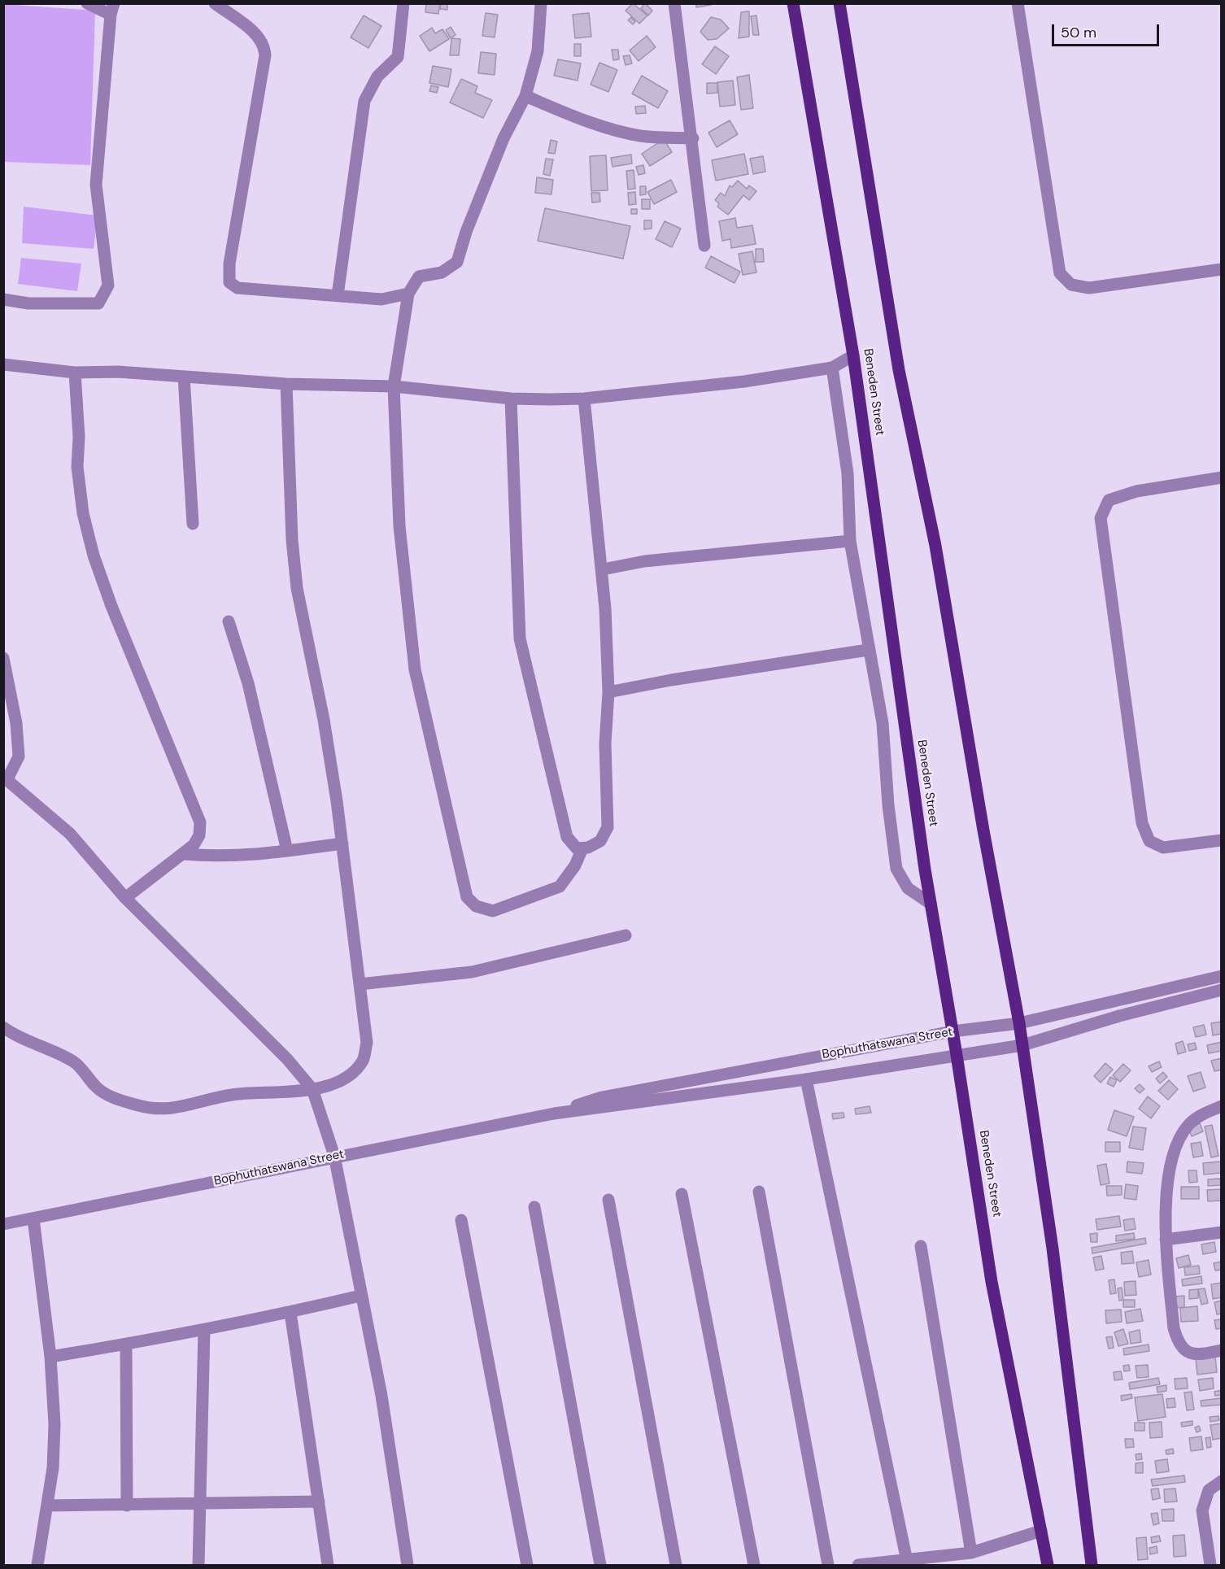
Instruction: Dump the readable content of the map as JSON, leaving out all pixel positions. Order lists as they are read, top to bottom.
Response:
{
  "streets": {
    "main road": ["Beneden Street"],
    "street": ["Bophuthatswana Street"]
  },
  "crossings": [
    ["Beneden Street", "Bophuthatswana Street"]
  ],
  "scale_bar": "50 m"
}
